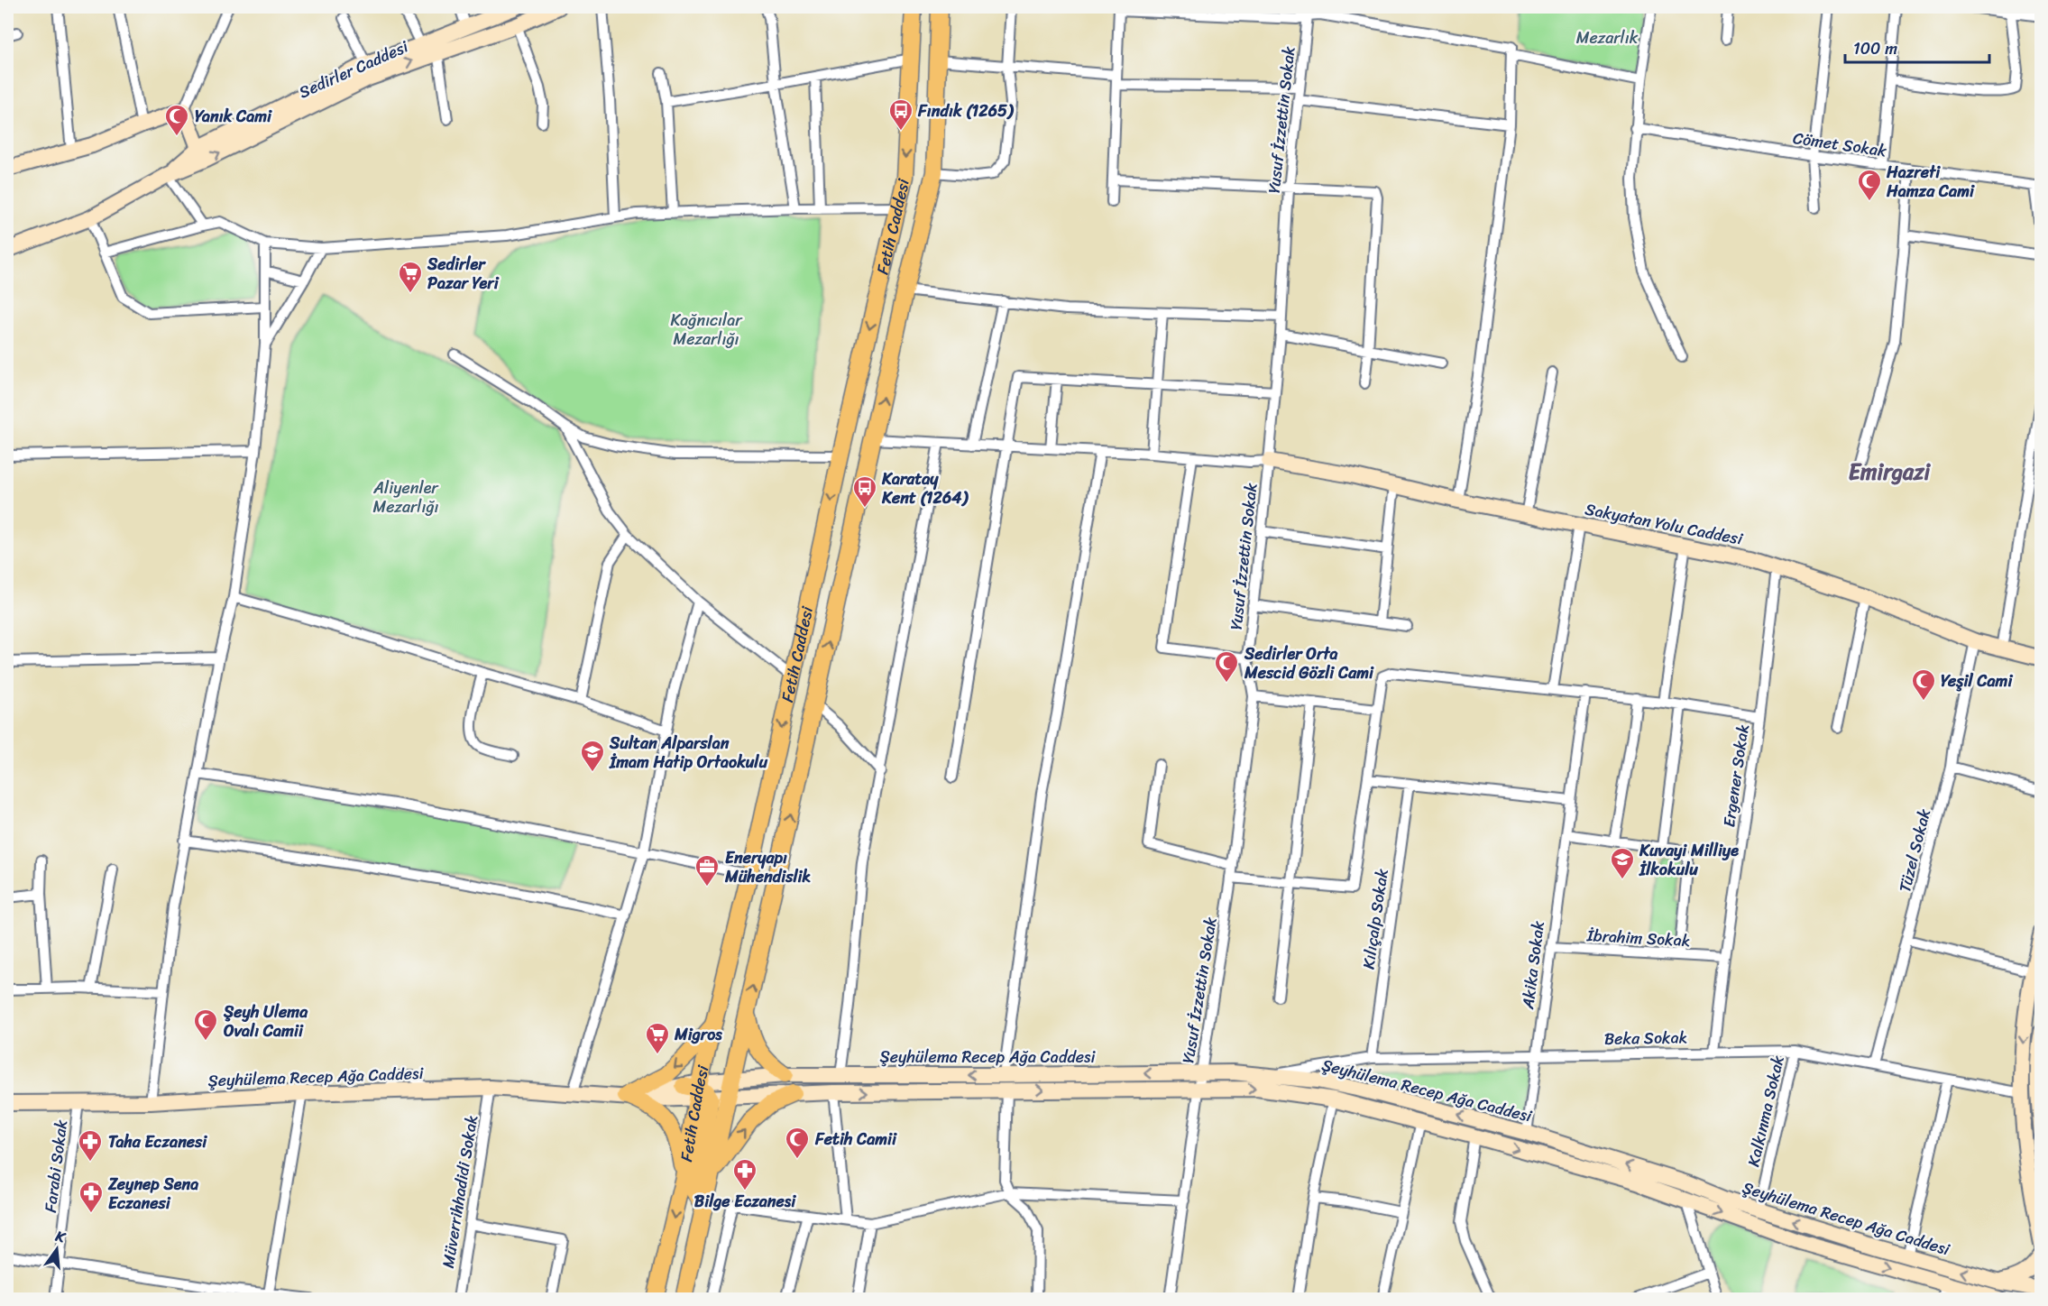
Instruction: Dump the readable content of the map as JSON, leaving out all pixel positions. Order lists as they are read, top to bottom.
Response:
{
  "streets": {
    "main road": ["Fetih Caddesi"],
    "street": [
      "Sedirler Caddesi",
      "Yusuf İzzettin Sokak",
      "Cömet Sokak",
      "Sakyatan Yolu Caddesi",
      "Ergener Sokak",
      "Tüzel Sokak",
      "Kılıçalp Sokak",
      "İbrahim Sokak",
      "Akika Sokak",
      "Beka Sokak",
      "Şeyhülema Recep Ağa Caddesi",
      "Kalkınma Sokak",
      "Farabi Sokak",
      "Müverrihhadidi Sokak"
    ]
  },
  "crossings": [
    ["Yusuf İzzettin Sokak", "Sakyatan Yolu Caddesi"],
    ["Yusuf İzzettin Sokak", "Şeyhülema Recep Ağa Caddesi"],
    ["Fetih Caddesi", "Şeyhülema Recep Ağa Caddesi"],
    ["Sakyatan Yolu Caddesi", "Ergener Sokak"],
    ["Sakyatan Yolu Caddesi", "Tüzel Sokak"],
    ["Ergener Sokak", "İbrahim Sokak"],
    ["Ergener Sokak", "Beka Sokak"],
    ["Tüzel Sokak", "Beka Sokak"],
    ["Kılıçalp Sokak", "Beka Sokak"],
    ["İbrahim Sokak", "Akika Sokak"],
    ["Akika Sokak", "Beka Sokak"],
    ["Akika Sokak", "Şeyhülema Recep Ağa Caddesi"],
    ["Beka Sokak", "Şeyhülema Recep Ağa Caddesi"],
    ["Beka Sokak", "Kalkınma Sokak"],
    ["Şeyhülema Recep Ağa Caddesi", "Kalkınma Sokak"],
    ["Şeyhülema Recep Ağa Caddesi", "Farabi Sokak"],
    ["Şeyhülema Recep Ağa Caddesi", "Müverrihhadidi Sokak"]
  ],
  "districts": ["Emirgazi"],
  "parks": ["Mezarlık", "Kağnıcılar Mezarlığı", "Aliyenler Mezarlığı"],
  "places": {
    "bus stop": ["Fındık (1265)", "Karatay Kent (1264)"],
    "mosque": [
      "Yanık Cami",
      "Hazreti Hamza Cami",
      "Sedirler Orta Mescid Gözli Cami",
      "Yeşil Cami",
      "Şeyh Ulema Ovalı Camii",
      "Fetih Camii"
    ],
    "supermarket": ["Sedirler Pazar Yeri", "Migros"],
    "school or university": ["Sultan Alparslan İmam Hatip Ortaokulu", "Kuvayi Milliye İlkokulu"],
    "office": ["Eneryapı Mühendislik"],
    "pharmacy": ["Taha Eczanesi", "Bilge Eczanesi", "Zeynep Sena Eczanesi"]
  },
  "scale_bar": "100 m",
  "north": "top"
}
